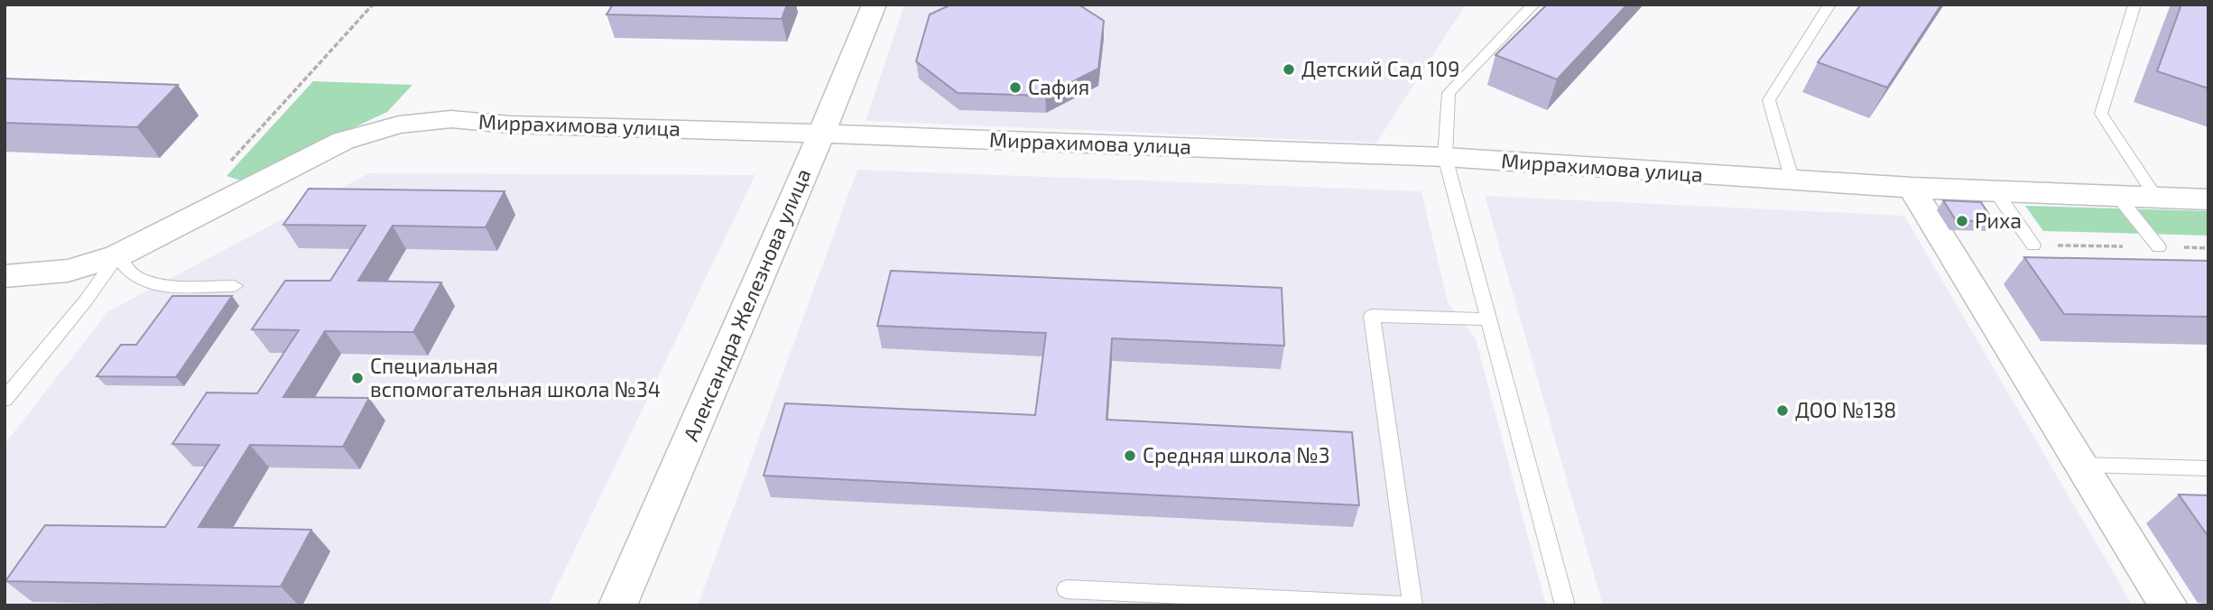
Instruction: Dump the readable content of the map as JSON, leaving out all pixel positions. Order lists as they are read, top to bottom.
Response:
{
  "streets": {
    "street": ["Миррахимова улица", "Александра Железнова улица"]
  },
  "crossings": [
    ["Миррахимова улица", "Александра Железнова улица"]
  ],
  "places": [
    "Детский Сад 109",
    "Сафия",
    "Риха",
    "Специальная вспомогательная школа №34",
    "ДОО №138",
    "Средняя школа №3"
  ]
}
